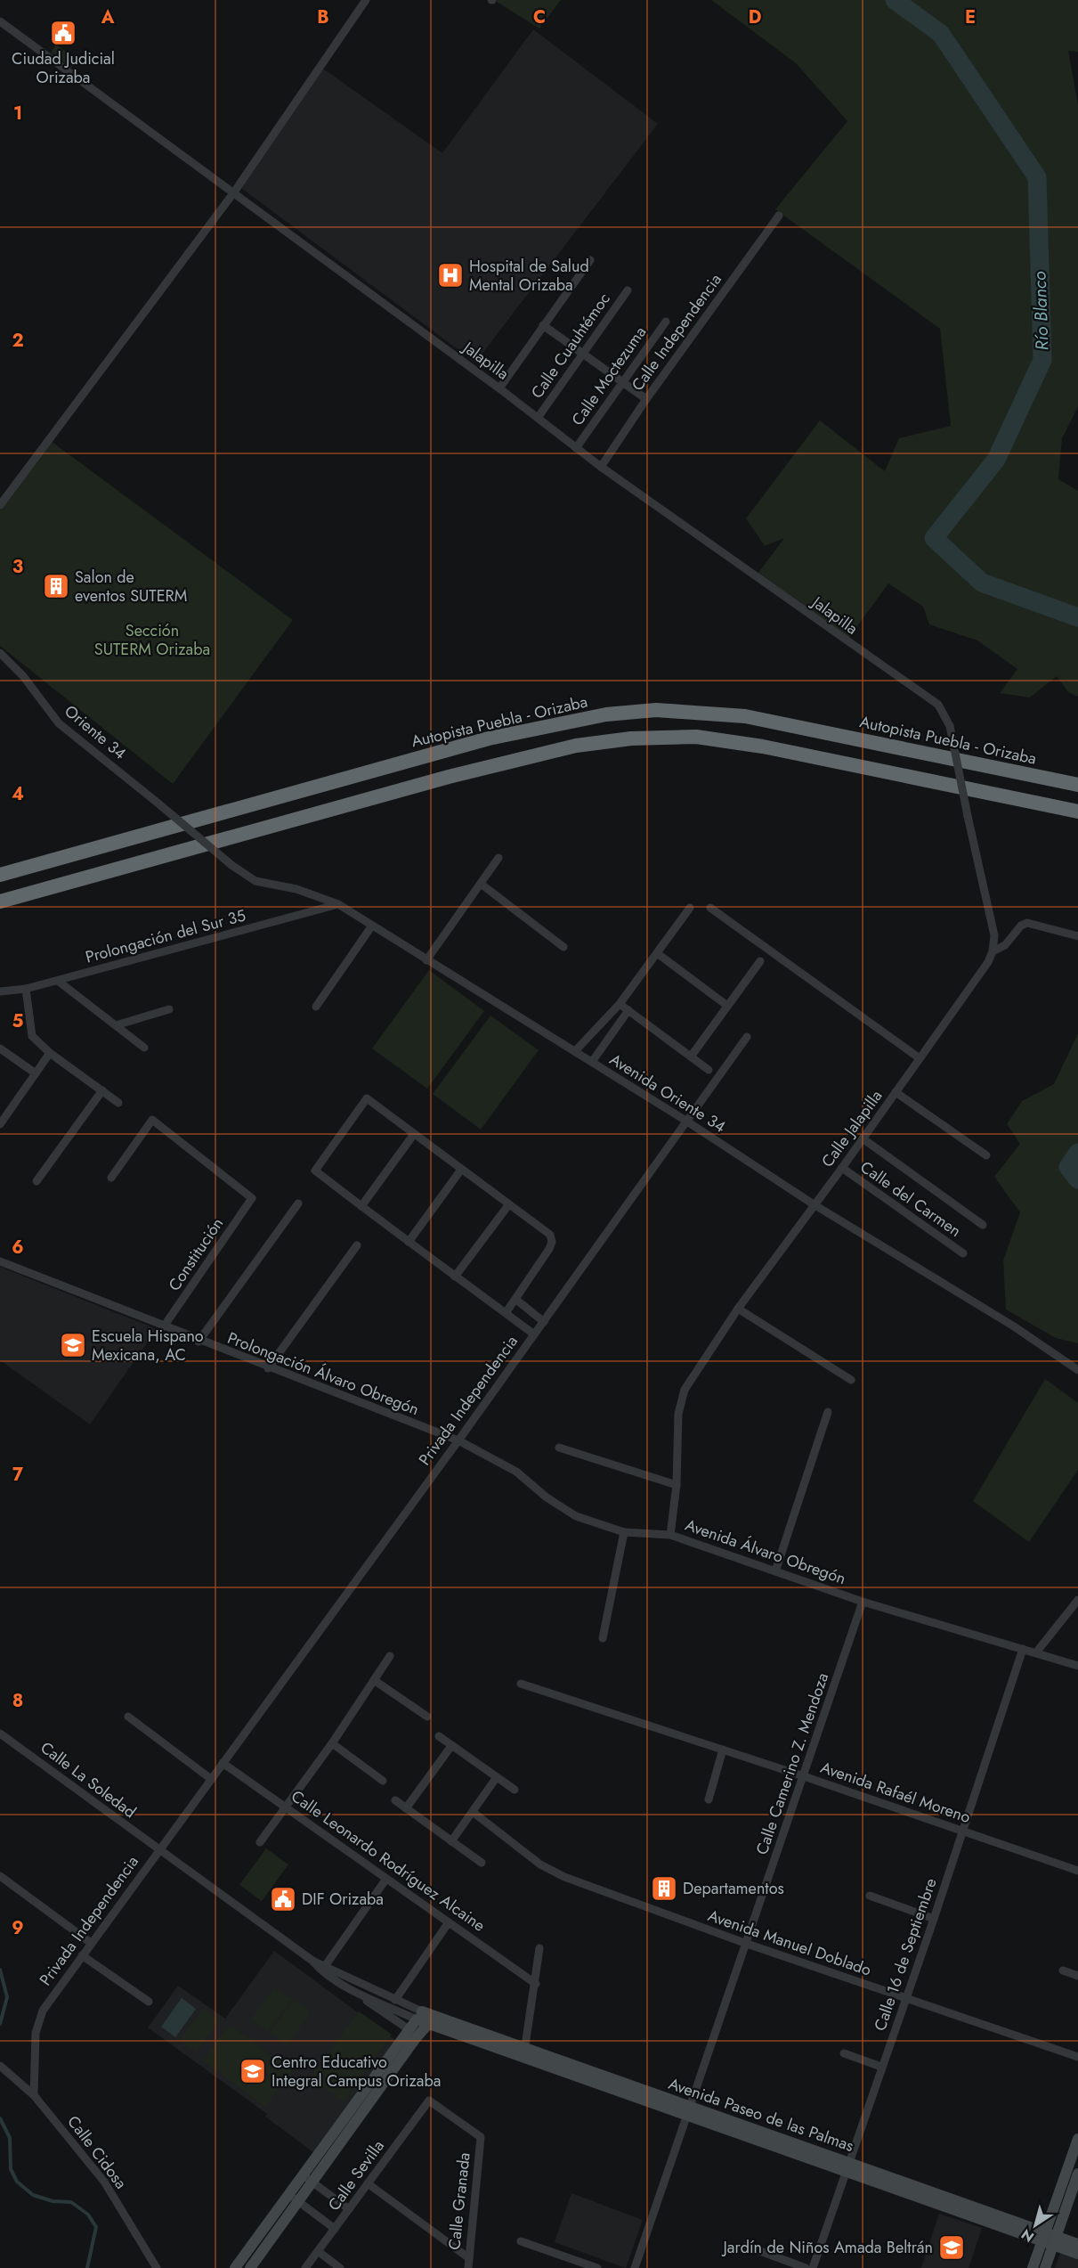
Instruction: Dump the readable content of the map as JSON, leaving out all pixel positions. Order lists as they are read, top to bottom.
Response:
{
  "streets": {
    "highway": ["Autopista Puebla - Orizaba"],
    "street": [
      "Calle Independencia",
      "Calle Cuauhtémoc",
      "Jalapilla",
      "Calle Moctezuma",
      "Oriente 34",
      "Prolongación del Sur 35",
      "Avenida Oriente 34",
      "Calle Jalapilla",
      "Calle del Carmen",
      "Constitución",
      "Prolongación Álvaro Obregón",
      "Privada Independencia",
      "Avenida Álvaro Obregón",
      "Calle Camerino Z. Mendoza",
      "Calle La Soledad",
      "Avenida Rafaél Moreno",
      "Calle Leonardo Rodríguez Alcaine",
      "Avenida Manuel Doblado",
      "Calle 16 de Septiembre",
      "Avenida Paseo de las Palmas",
      "Calle Cidosa",
      "Calle Sevilla",
      "Calle Granada"
    ]
  },
  "crossings": [
    ["Calle Independencia", "Jalapilla"],
    ["Calle Cuauhtémoc", "Jalapilla"],
    ["Jalapilla", "Calle Moctezuma"],
    ["Jalapilla", "Calle Jalapilla"],
    ["Oriente 34", "Avenida Oriente 34"],
    ["Prolongación del Sur 35", "Avenida Oriente 34"],
    ["Avenida Oriente 34", "Calle Jalapilla"],
    ["Avenida Oriente 34", "Privada Independencia"],
    ["Calle Jalapilla", "Calle del Carmen"],
    ["Calle Jalapilla", "Avenida Álvaro Obregón"],
    ["Constitución", "Prolongación Álvaro Obregón"],
    ["Prolongación Álvaro Obregón", "Privada Independencia"],
    ["Prolongación Álvaro Obregón", "Avenida Álvaro Obregón"],
    ["Privada Independencia", "Avenida Álvaro Obregón"],
    ["Privada Independencia", "Calle La Soledad"],
    ["Privada Independencia", "Calle Leonardo Rodríguez Alcaine"],
    ["Privada Independencia", "Avenida Paseo de las Palmas"],
    ["Privada Independencia", "Calle Cidosa"],
    ["Avenida Álvaro Obregón", "Calle Camerino Z. Mendoza"],
    ["Avenida Álvaro Obregón", "Calle 16 de Septiembre"],
    ["Calle Camerino Z. Mendoza", "Avenida Rafaél Moreno"],
    ["Calle Camerino Z. Mendoza", "Avenida Manuel Doblado"],
    ["Calle Camerino Z. Mendoza", "Avenida Paseo de las Palmas"],
    ["Calle La Soledad", "Avenida Paseo de las Palmas"],
    ["Avenida Rafaél Moreno", "Calle 16 de Septiembre"],
    ["Avenida Manuel Doblado", "Calle 16 de Septiembre"],
    ["Calle 16 de Septiembre", "Avenida Paseo de las Palmas"],
    ["Calle Sevilla", "Calle Granada"]
  ],
  "water": ["Río Blanco"],
  "parks": ["Sección SUTERM Orizaba"],
  "places": {
    "public building": ["Ciudad Judicial Orizaba", "DIF Orizaba"],
    "hospital": ["Hospital de Salud Mental Orizaba"],
    "building": ["Salon de eventos SUTERM", "Departamentos"],
    "school or university": ["Escuela Hispano Mexicana, AC", "Centro Educativo Integral Campus Orizaba", "Jardín de Niños Amada Beltrán"]
  },
  "north": "bottom left",
  "grid": {
    "columns": [
      "A",
      "B",
      "C",
      "D",
      "E"
    ],
    "rows": [
      "1",
      "2",
      "3",
      "4",
      "5",
      "6",
      "7",
      "8",
      "9"
    ]
  }
}
